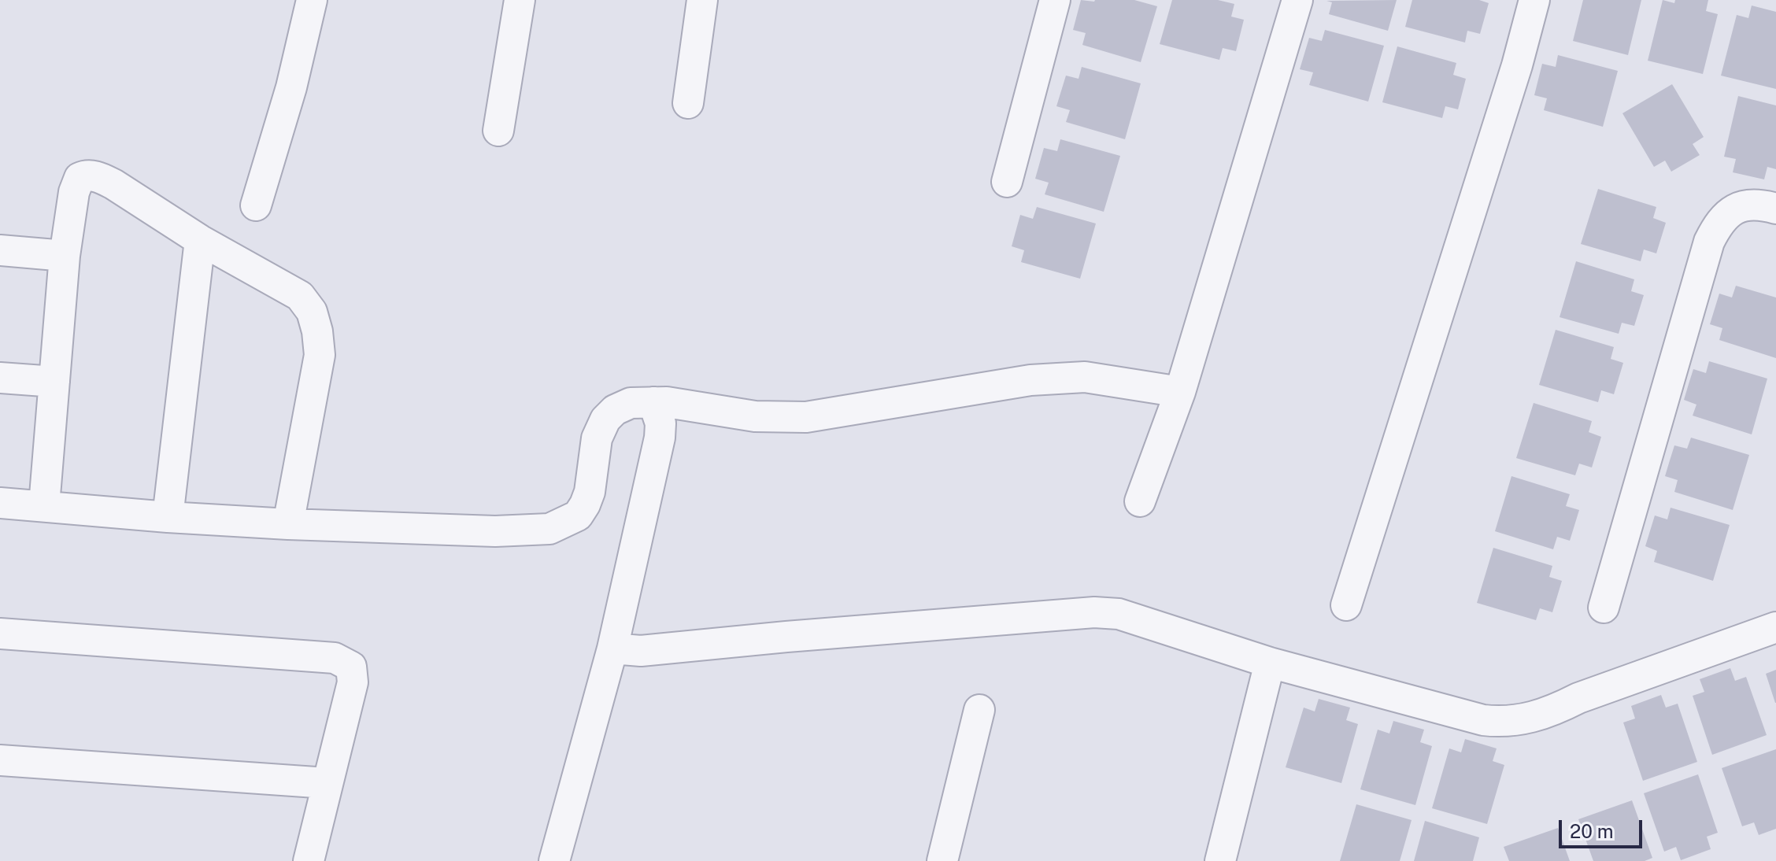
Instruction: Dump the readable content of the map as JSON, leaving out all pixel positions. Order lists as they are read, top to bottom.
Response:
{
  "scale_bar": "20 m"
}
